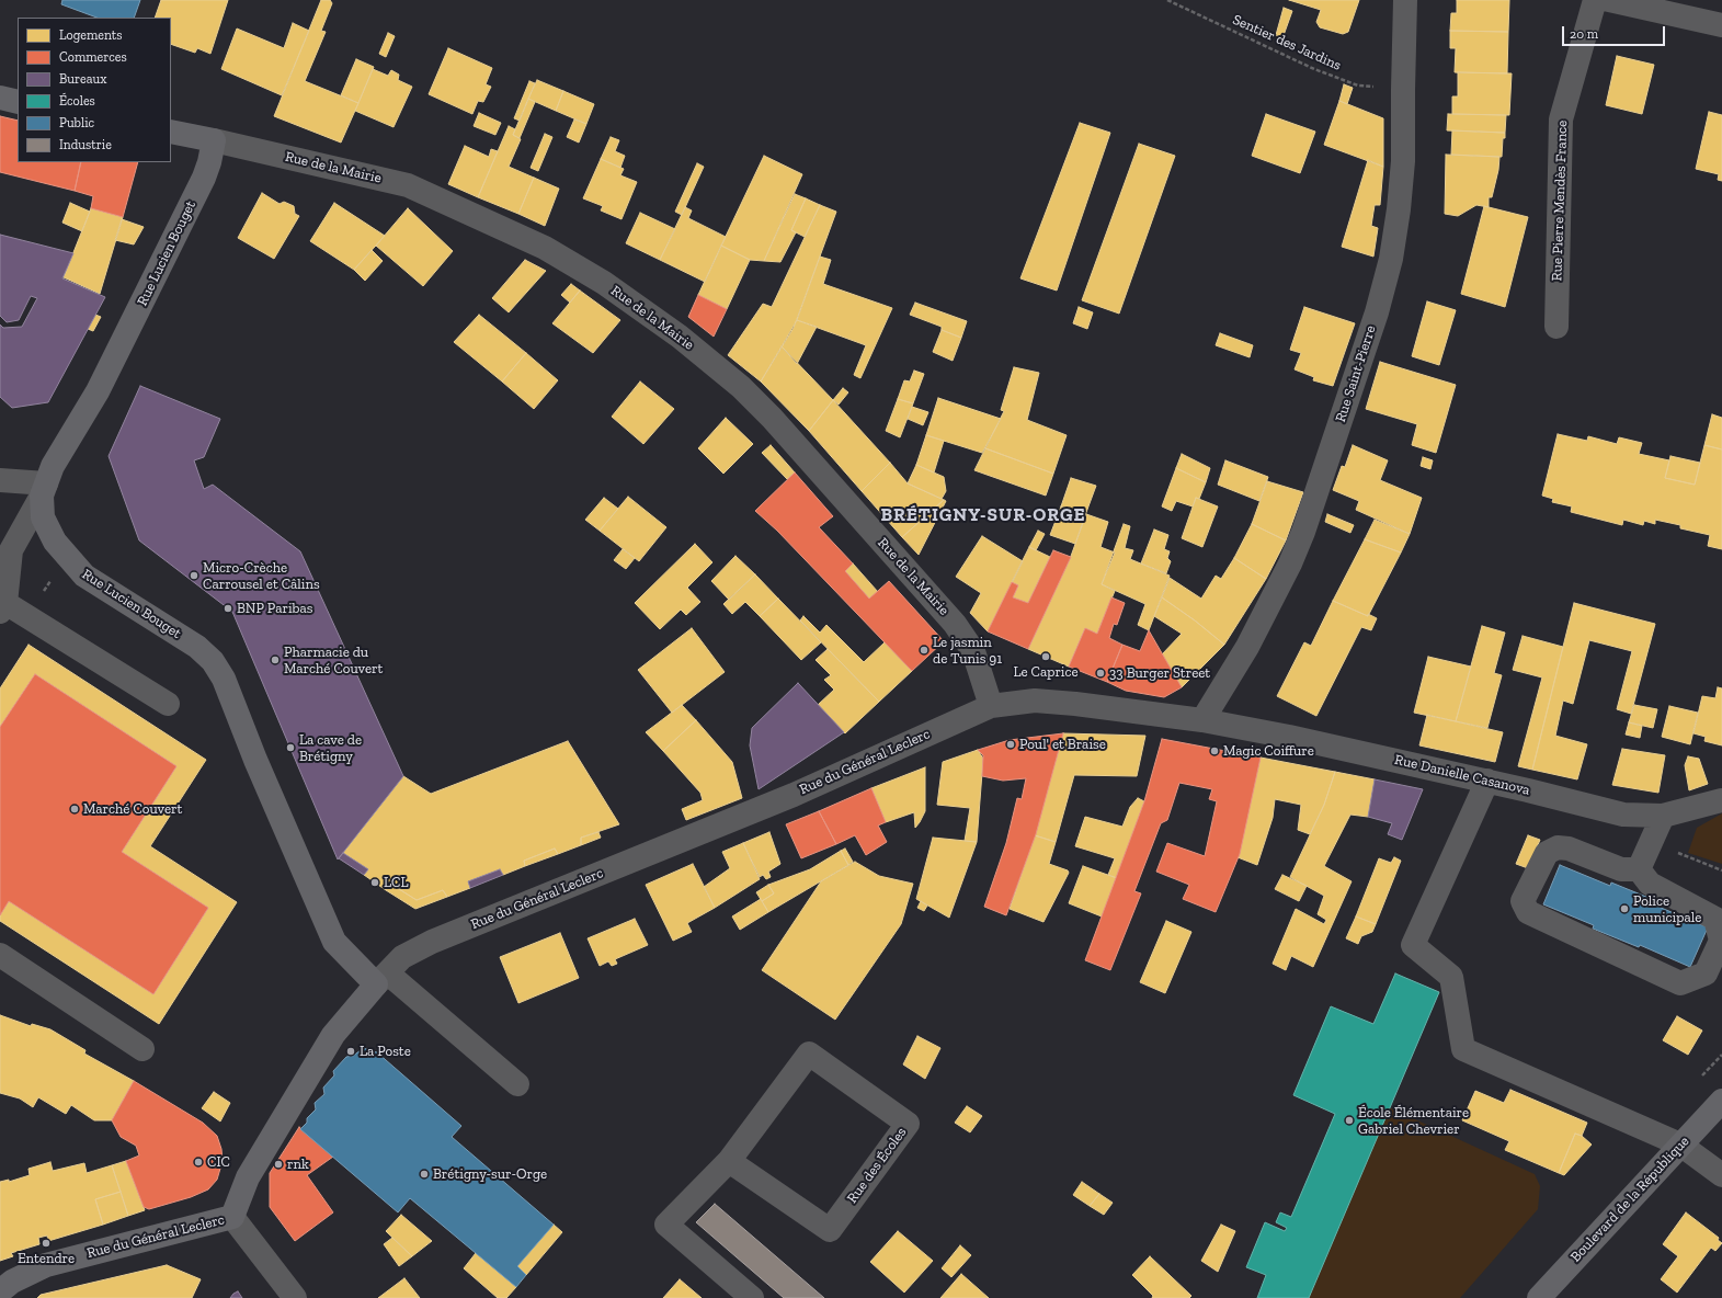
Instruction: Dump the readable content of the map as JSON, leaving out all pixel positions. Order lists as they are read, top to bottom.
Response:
{
  "streets": {
    "main road": [
      "Rue de la Mairie",
      "Rue Lucien Bouget",
      "Rue du Général Leclerc",
      "Boulevard de la République"
    ],
    "street": [
      "Rue Pierre Mendès France",
      "Rue Saint-Pierre",
      "Rue Danielle Casanova",
      "Rue des Écoles"
    ],
    "path": ["Sentier des Jardins"]
  },
  "crossings": [
    ["Sentier des Jardins", "Rue Saint-Pierre"],
    ["Rue de la Mairie", "Rue Lucien Bouget"],
    ["Rue de la Mairie", "Rue du Général Leclerc"],
    ["Rue Lucien Bouget", "Rue du Général Leclerc"],
    ["Rue Saint-Pierre", "Rue du Général Leclerc"],
    ["Rue Saint-Pierre", "Rue Danielle Casanova"],
    ["Rue du Général Leclerc", "Rue Danielle Casanova"]
  ],
  "districts": ["BRÉTIGNY-SUR-ORGE"],
  "places": [
    "Micro-Crèche Carrousel et Câlins",
    "BNP Paribas",
    "Le jasmin de Tunis 91",
    "Le Caprice",
    "Pharmacie du Marché Couvert",
    "33 Burger Street",
    "Poul' et Braise",
    "La cave de Brétigny",
    "Magic Coiffure",
    "Marché Couvert",
    "LCL",
    "Police municipale",
    "La Poste",
    "École Élémentaire Gabriel Chevrier",
    "CIC",
    "rnk",
    "Brétigny-sur-Orge",
    "Entendre"
  ],
  "legend": [
    "Logements",
    "Commerces",
    "Bureaux",
    "Écoles",
    "Public",
    "Industrie"
  ],
  "scale_bar": "20 m"
}
